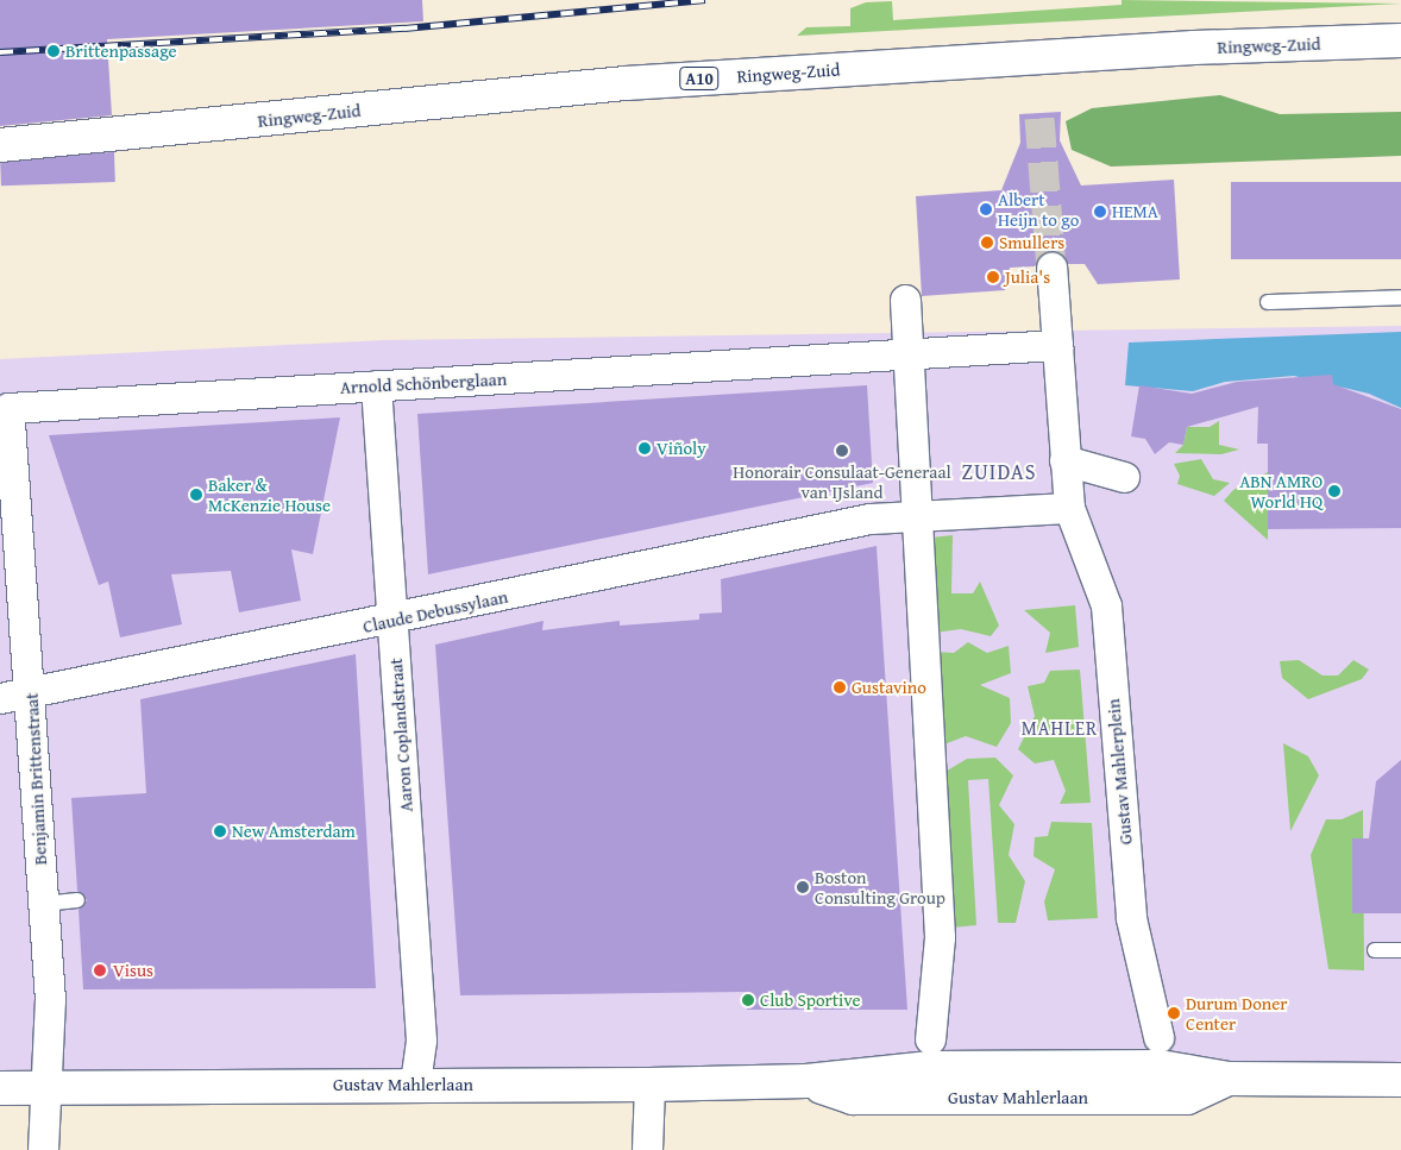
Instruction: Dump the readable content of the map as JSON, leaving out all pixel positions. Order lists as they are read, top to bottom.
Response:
{
  "streets": {
    "main road": ["Ringweg-Zuid", "A10", "Gustav Mahlerlaan"],
    "street": [
      "Arnold Schönberglaan",
      "Claude Debussylaan",
      "Aaron Coplandstraat",
      "Gustav Mahlerplein",
      "Benjamin Brittenstraat"
    ]
  },
  "crossings": [
    ["Arnold Schönberglaan", "Aaron Coplandstraat"],
    ["Arnold Schönberglaan", "Benjamin Brittenstraat"],
    ["Claude Debussylaan", "Aaron Coplandstraat"],
    ["Claude Debussylaan", "Benjamin Brittenstraat"],
    ["Aaron Coplandstraat", "Gustav Mahlerlaan"],
    ["Benjamin Brittenstraat", "Gustav Mahlerlaan"]
  ],
  "districts": ["ZUIDAS", "MAHLER"],
  "places": [
    "Brittenpassage",
    "Albert Heijn to go",
    "HEMA",
    "Smullers",
    "Julia's",
    "Viñoly",
    "Honorair Consulaat-Generaal van IJsland",
    "ABN AMRO World HQ",
    "Baker & McKenzie House",
    "Gustavino",
    "New Amsterdam",
    "Boston Consulting Group",
    "Visus",
    "Club Sportive",
    "Durum Doner Center"
  ]
}
